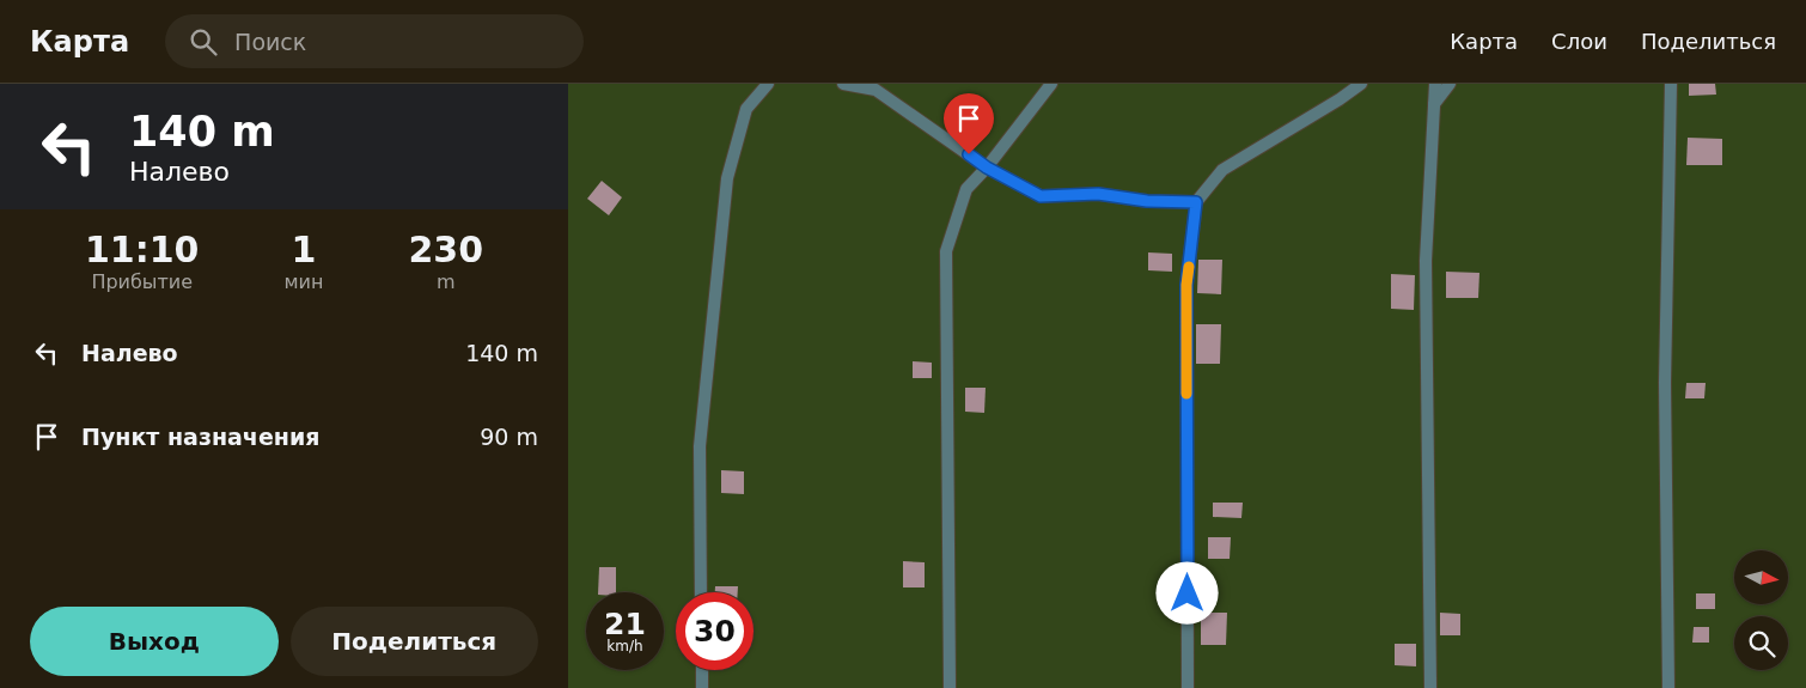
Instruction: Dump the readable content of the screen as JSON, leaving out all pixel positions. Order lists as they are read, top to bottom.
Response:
{
  "north": "right",
  "page": {
    "header": "Карта",
    "search": "Поиск",
    "nav": ["Карта", "Слои", "Поделиться"],
    "turn": ["140 m", "Налево"],
    "eta": [
      "11:10",
      "Прибытие",
      "1",
      "мин",
      "230",
      "m"
    ],
    "list": [
      {
        "name": "Налево",
        "value": "140 m"
      },
      {
        "name": "Пункт назначения",
        "value": "90 m"
      }
    ],
    "speed": "21 km/h",
    "limit": "30",
    "buttons": ["Выход", "Поделиться"]
  }
}
